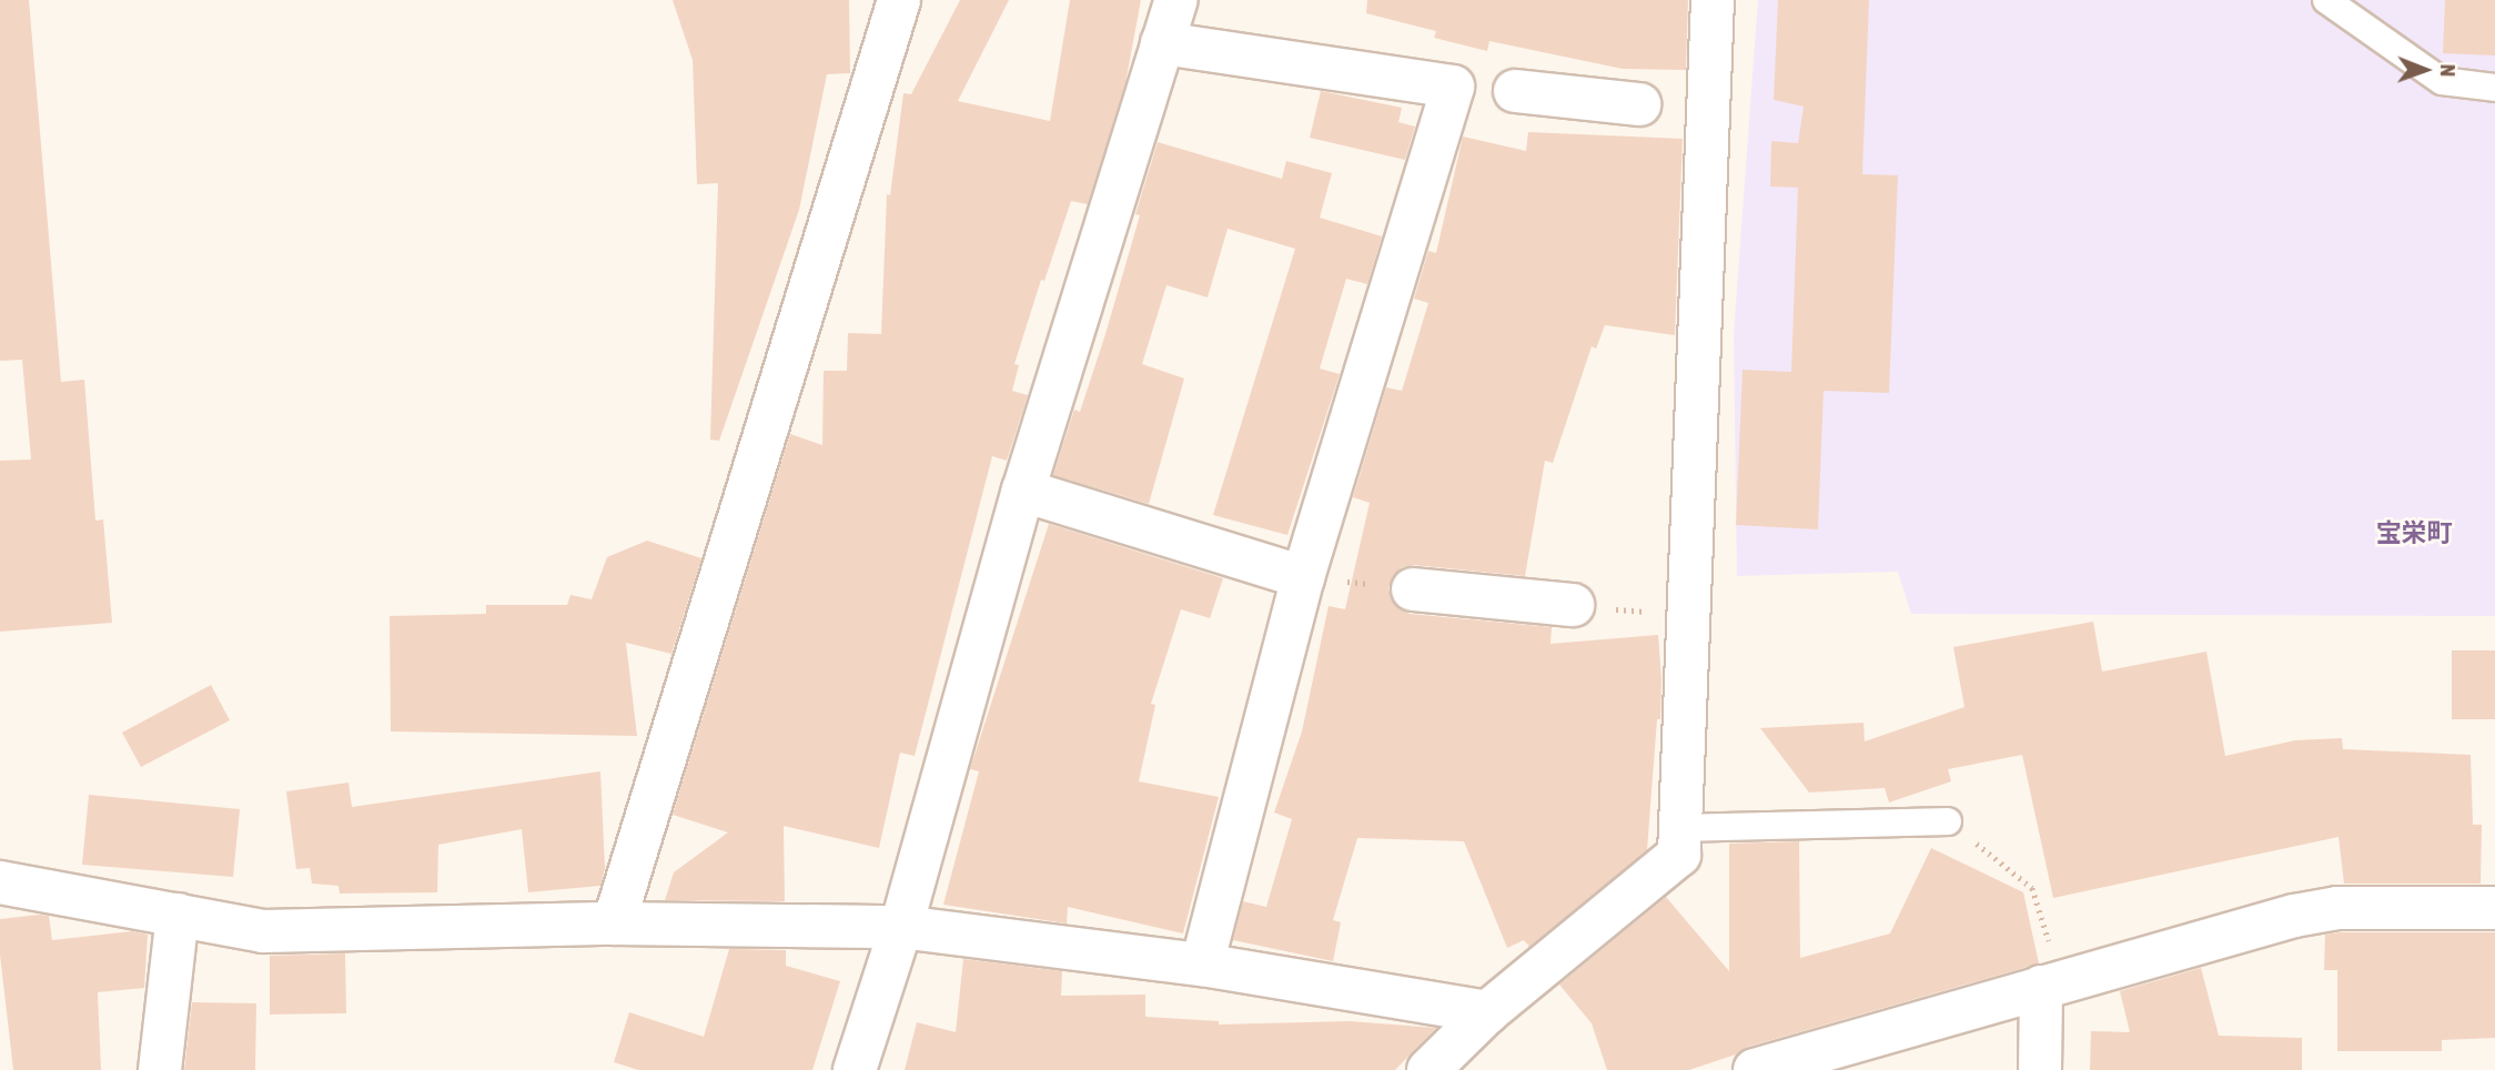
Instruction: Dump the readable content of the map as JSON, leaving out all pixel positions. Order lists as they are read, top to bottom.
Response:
{
  "districts": ["宝栄町"],
  "north": "right"
}
